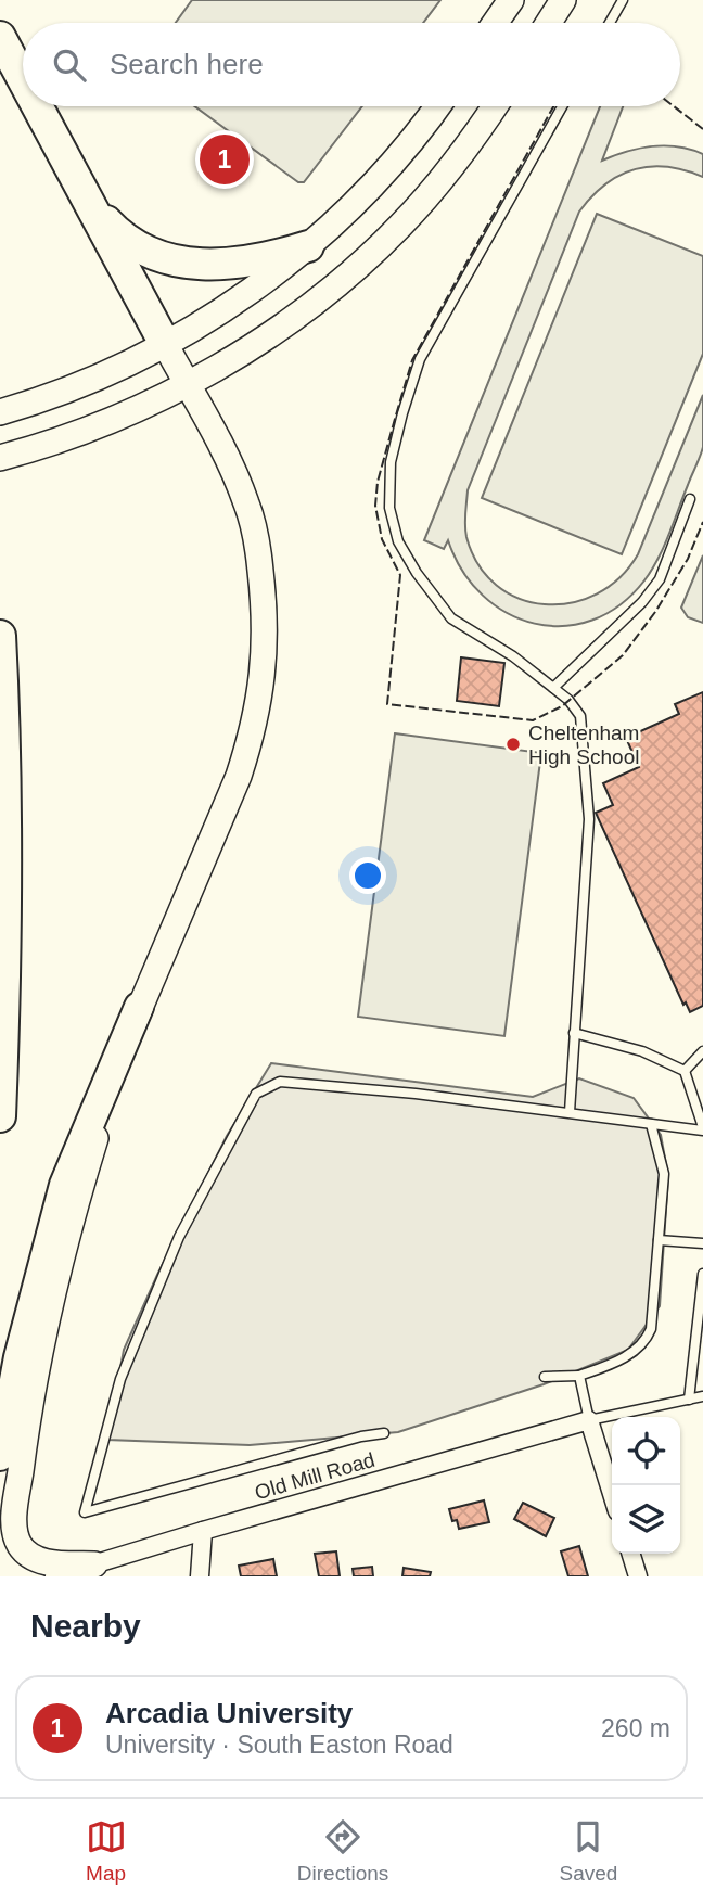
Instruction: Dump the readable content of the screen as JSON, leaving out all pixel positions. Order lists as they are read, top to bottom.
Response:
{
  "streets": {
    "street": ["Old Mill Road"]
  },
  "places": ["Cheltenham High School"],
  "page": {
    "search": "Search here",
    "pins": "1",
    "heading": "Nearby",
    "list": [
      {
        "mark": "1",
        "name": "Arcadia University",
        "note": "University · South Easton Road",
        "value": "260 m"
      }
    ],
    "nav": ["Map", "Directions", "Saved"]
  }
}
